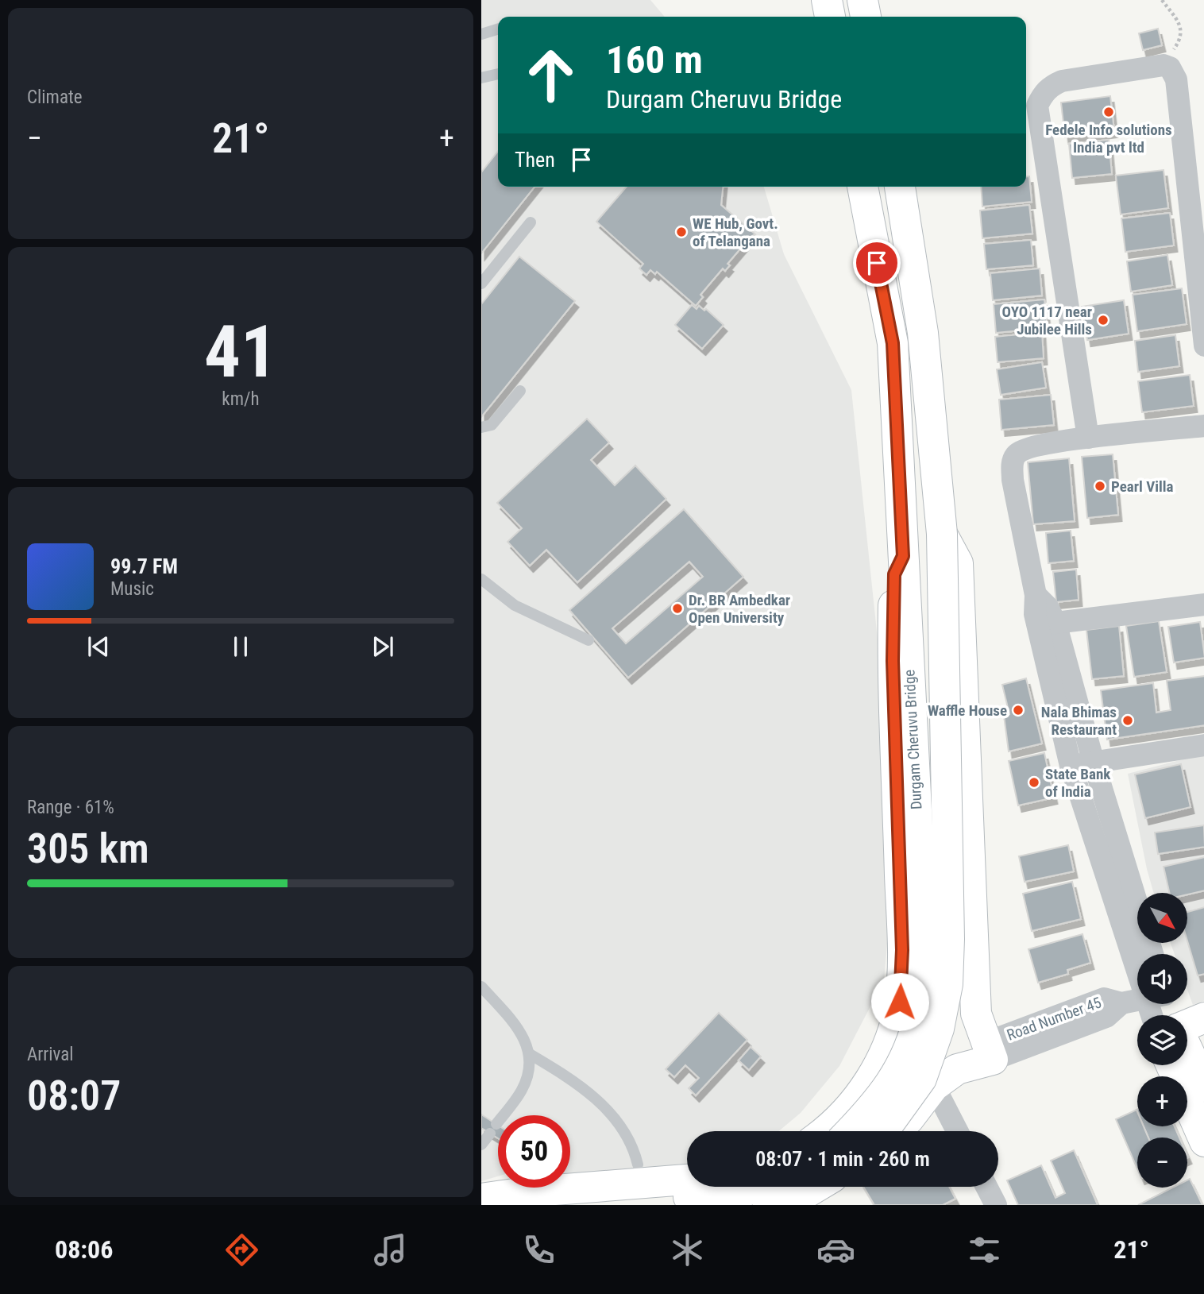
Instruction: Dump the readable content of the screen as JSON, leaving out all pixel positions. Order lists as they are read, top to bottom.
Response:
{
  "streets": {
    "main road": ["Durgam Cheruvu Bridge"],
    "street": ["Road Number 45"]
  },
  "places": [
    "Fedele Info solutions India pvt ltd",
    "WE Hub, Govt. of Telangana",
    "OYO 1117 near Jubilee Hills",
    "Pearl Villa",
    "Dr. BR Ambedkar Open University",
    "Waffle House",
    "Nala Bhimas Restaurant",
    "State Bank of India"
  ],
  "north": "bottom right",
  "page": {
    "tile": [
      "Climate",
      ["41", "km/h"],
      ["Range · 61%", "305 km"],
      ["Arrival", "08:07"]
    ],
    "turn": ["160 m", "Durgam Cheruvu Bridge"],
    "heat": ["−", "21°", "+"],
    "then": "Then",
    "song": ["99.7 FM", "Music"],
    "map_buttons": ["+", "−"],
    "limit": "50",
    "trip": "08:07 · 1 min · 260 m",
    "tabs": ["08:06", "21°"]
  }
}
